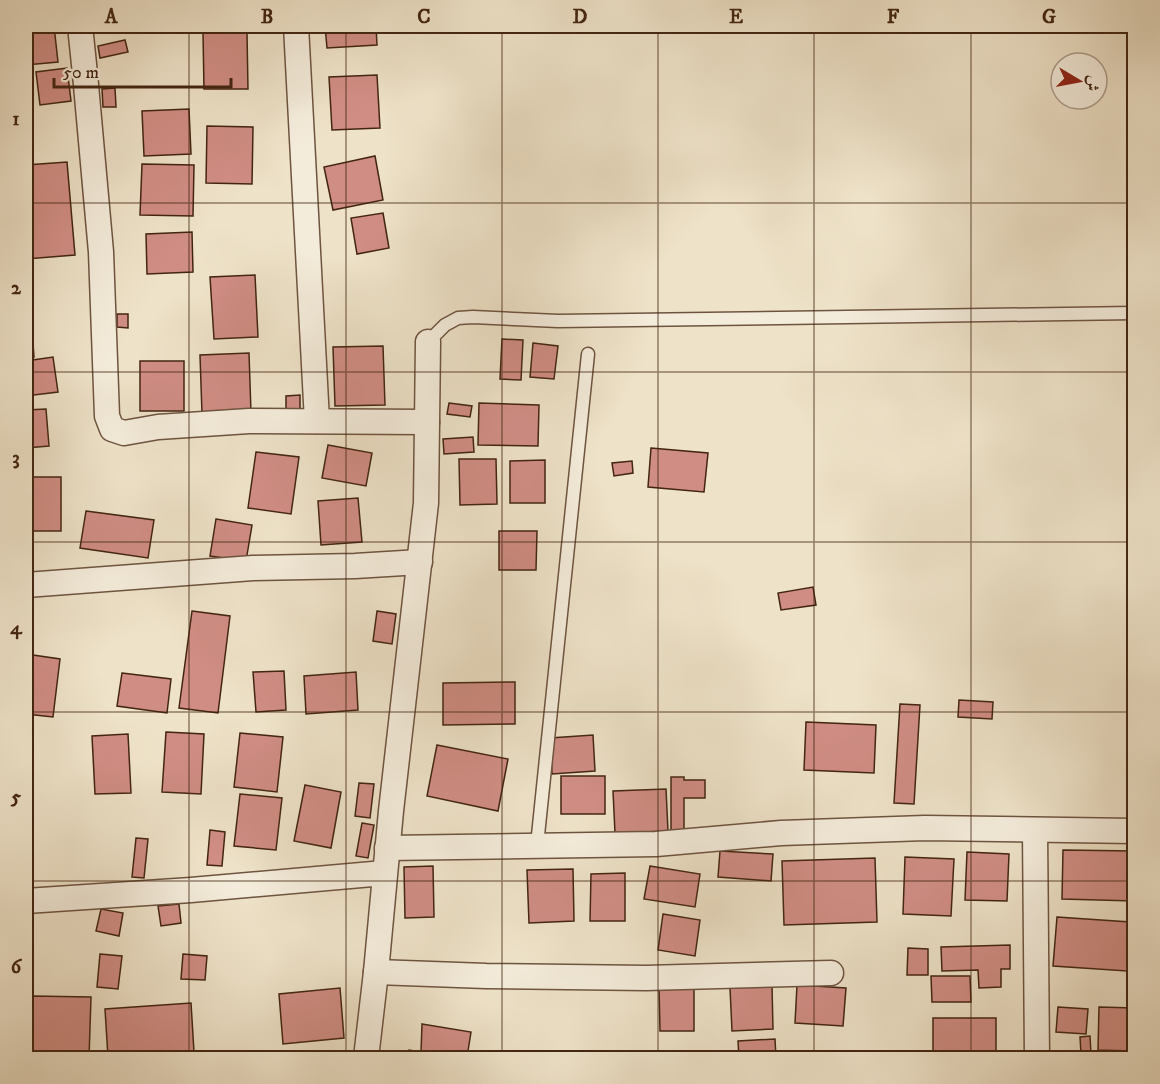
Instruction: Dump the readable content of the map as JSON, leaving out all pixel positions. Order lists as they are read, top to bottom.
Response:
{
  "scale_bar": "50 m",
  "north": "right",
  "grid": {
    "columns": [
      "A",
      "B",
      "C",
      "D",
      "E",
      "F",
      "G"
    ],
    "rows": [
      "1",
      "2",
      "3",
      "4",
      "5",
      "6"
    ]
  }
}
